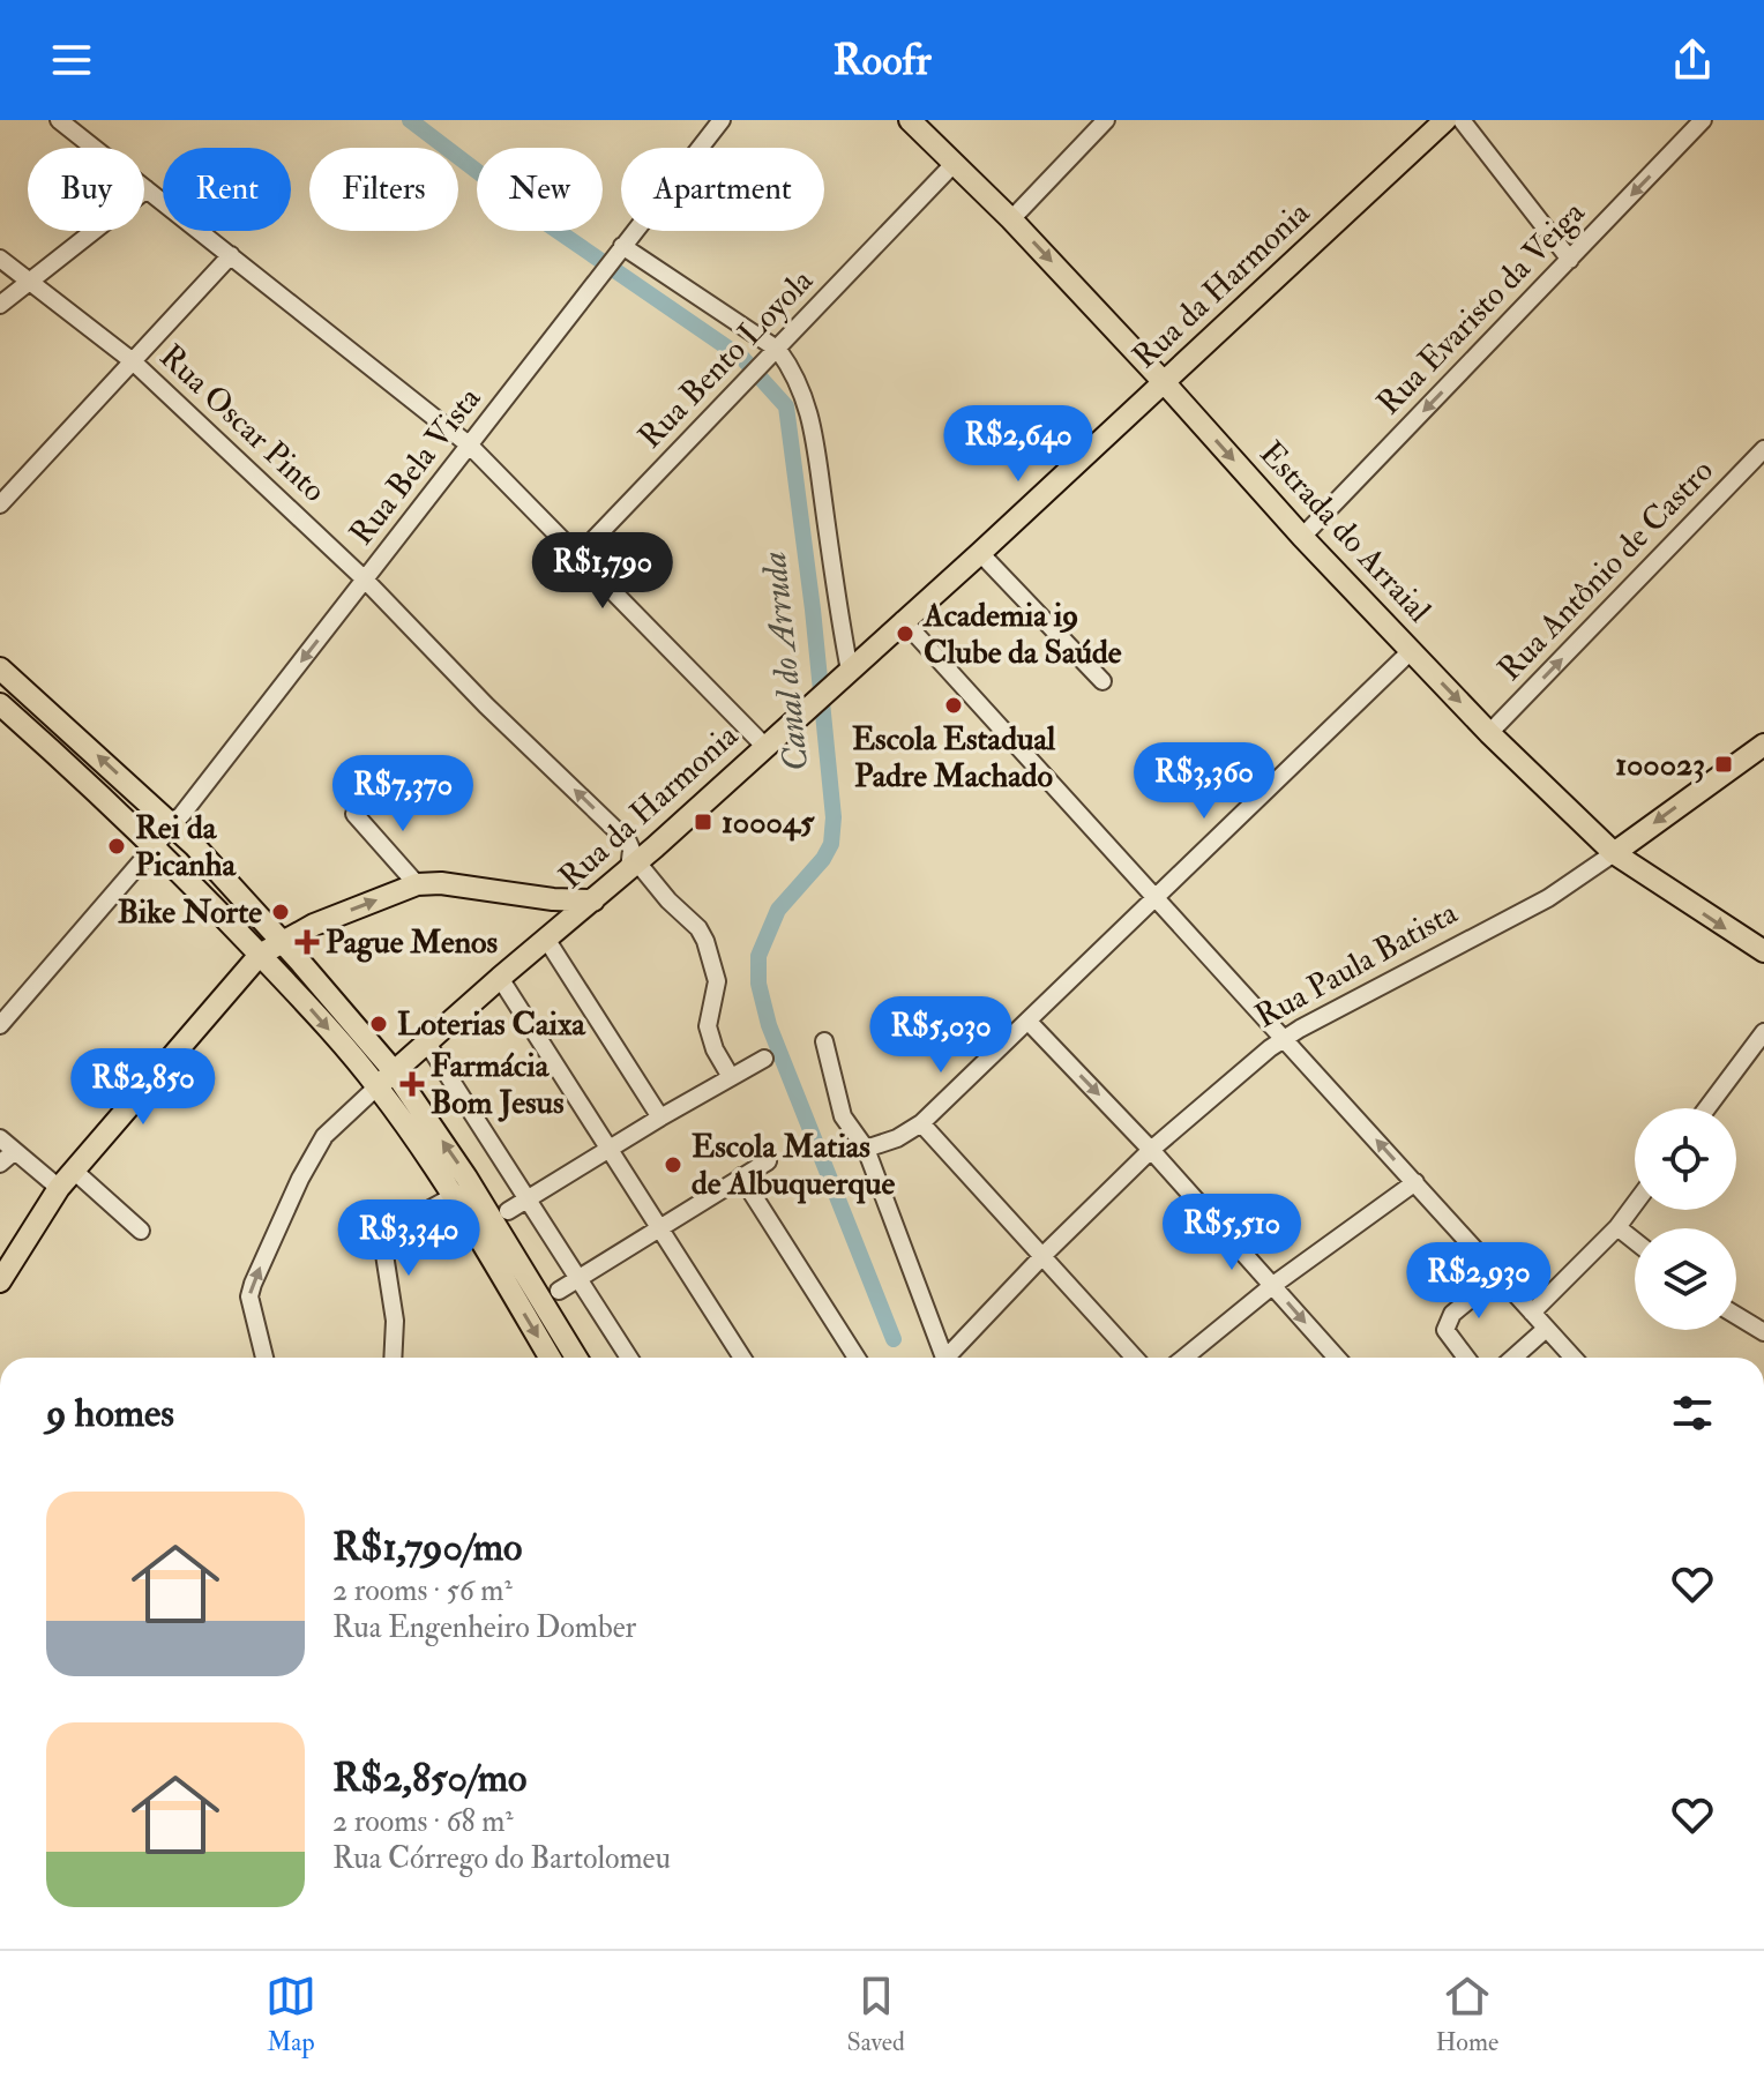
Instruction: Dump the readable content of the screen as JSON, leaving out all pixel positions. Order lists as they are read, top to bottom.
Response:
{
  "streets": {
    "main road": ["Rua da Harmonia", "Estrada do Arraial", "Rua Paula Batista"],
    "street": [
      "Rua Evaristo da Veiga",
      "Rua Bento Loyola",
      "Rua Oscar Pinto",
      "Rua Bela Vista",
      "Rua Antônio de Castro"
    ]
  },
  "crossings": [
    ["Rua da Harmonia", "Estrada do Arraial"],
    ["Rua Evaristo da Veiga", "Estrada do Arraial"],
    ["Rua Bento Loyola", "Estrada do Arraial"],
    ["Rua Oscar Pinto", "Rua Bela Vista"],
    ["Estrada do Arraial", "Rua Antônio de Castro"],
    ["Estrada do Arraial", "Rua Paula Batista"]
  ],
  "one_way": [
    "Rua Evaristo da Veiga",
    "Rua Oscar Pinto",
    "Estrada do Arraial",
    "Rua Antônio de Castro"
  ],
  "water": ["Canal do Arruda"],
  "places": {
    "other": [
      "Academia i9 Clube da Saúde",
      "Escola Estadual Padre Machado",
      "Rei da Picanha",
      "Bike Norte",
      "Loterias Caixa",
      "Escola Matias de Albuquerque"
    ],
    "transit": ["100023", "100045"],
    "health": ["Pague Menos", "Farmácia Bom Jesus"]
  },
  "page": {
    "header": "Roofr",
    "chip": [
      "Buy",
      "Rent",
      "Filters",
      "New",
      "Apartment"
    ],
    "price": [
      "R$2,640",
      "R$1,790",
      "R$3,360",
      "R$7,370",
      "R$5,030",
      "R$2,850",
      "R$5,510",
      "R$3,340",
      "R$2,930"
    ],
    "heading": "9 homes",
    "list": [
      {
        "name": "R$1,790/mo",
        "note": "2 rooms · 56 m² · Rua Engenheiro Domber"
      },
      {
        "name": "R$2,850/mo",
        "note": "2 rooms · 68 m² · Rua Córrego do Bartolomeu"
      }
    ],
    "tabs": ["Map", "Saved", "Home"]
  }
}
